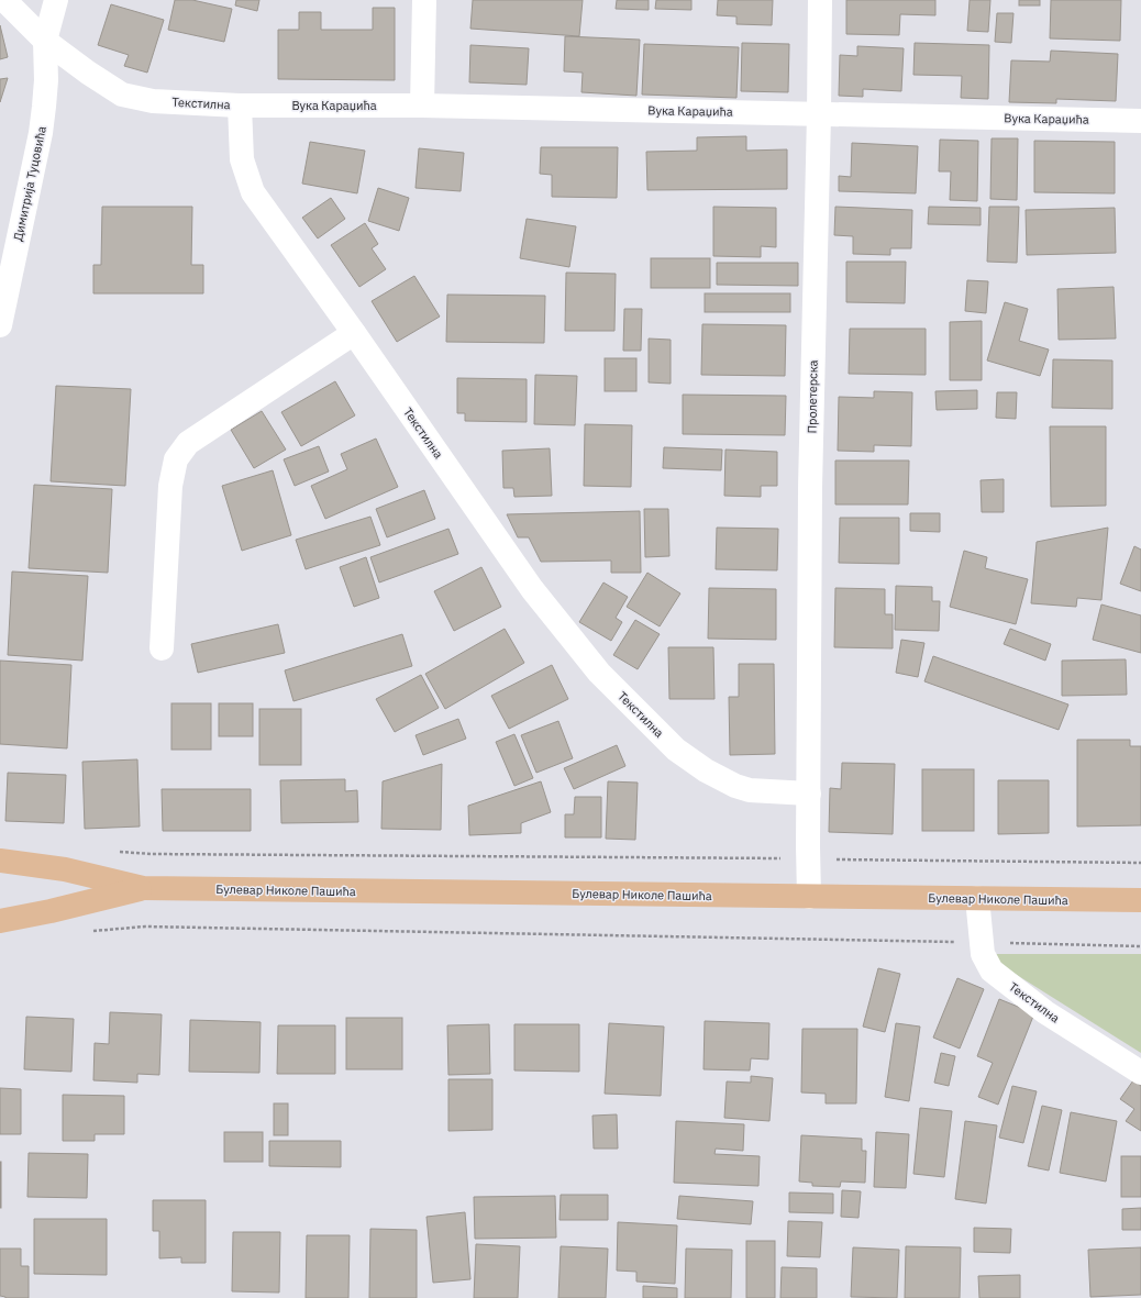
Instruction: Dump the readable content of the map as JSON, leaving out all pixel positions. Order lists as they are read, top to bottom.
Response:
{
  "streets": {
    "main road": ["Булевар Николе Пашића"],
    "street": [
      "Текстилна",
      "Вука Караџића",
      "Димитрија Туцовића",
      "Пролетерска"
    ]
  },
  "crossings": [
    ["Текстилна", "Вука Караџића"],
    ["Текстилна", "Димитрија Туцовића"],
    ["Текстилна", "Пролетерска"],
    ["Текстилна", "Булевар Николе Пашића"],
    ["Вука Караџића", "Пролетерска"]
  ]
}
